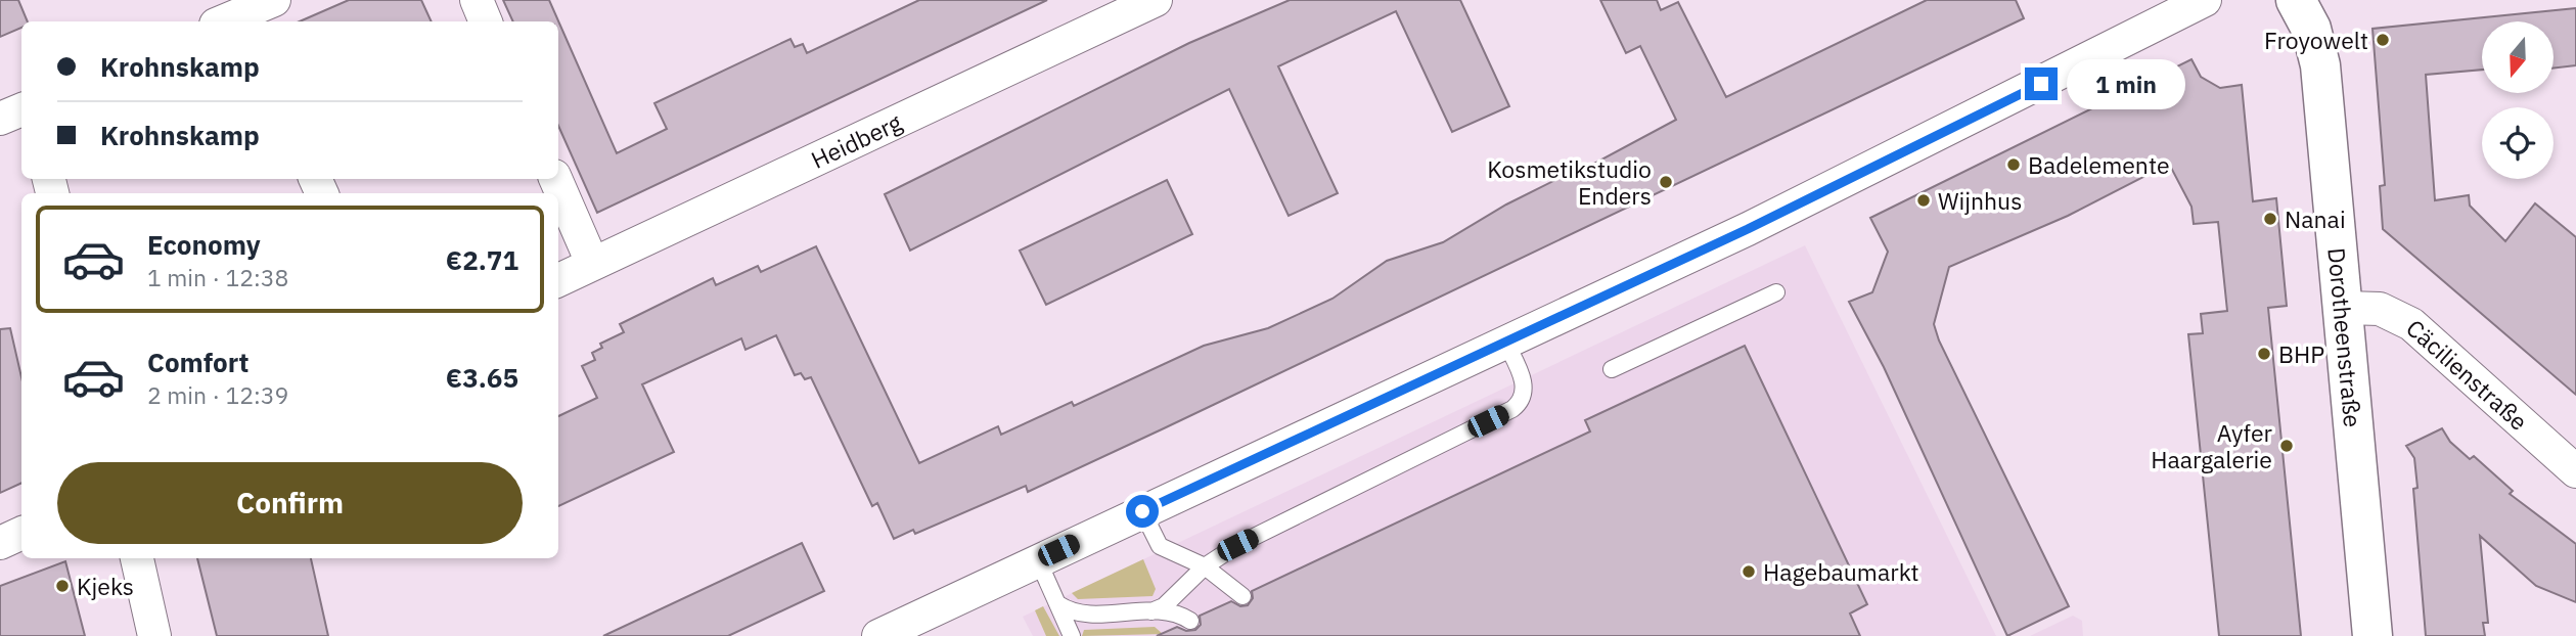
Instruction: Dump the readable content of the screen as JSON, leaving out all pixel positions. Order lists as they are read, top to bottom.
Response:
{
  "streets": {
    "street": ["Heidberg", "Dorotheenstraße", "Cäcilienstraße"]
  },
  "crossings": [
    ["Dorotheenstraße", "Cäcilienstraße"]
  ],
  "places": [
    "Froyowelt",
    "Badelemente",
    "Kosmetikstudio Enders",
    "Wijnhus",
    "Nanai",
    "BHP",
    "Ayfer Haargalerie",
    "Hagebaumarkt",
    "Kjeks"
  ],
  "north": "bottom",
  "page": {
    "banner": ["Krohnskamp", "Krohnskamp"],
    "bubble": "1 min",
    "list": [
      {
        "name": "Economy",
        "note": "1 min · 12:38",
        "value": "€2.71"
      },
      {
        "name": "Comfort",
        "note": "2 min · 12:39",
        "value": "€3.65"
      }
    ],
    "buttons": "Confirm"
  }
}
